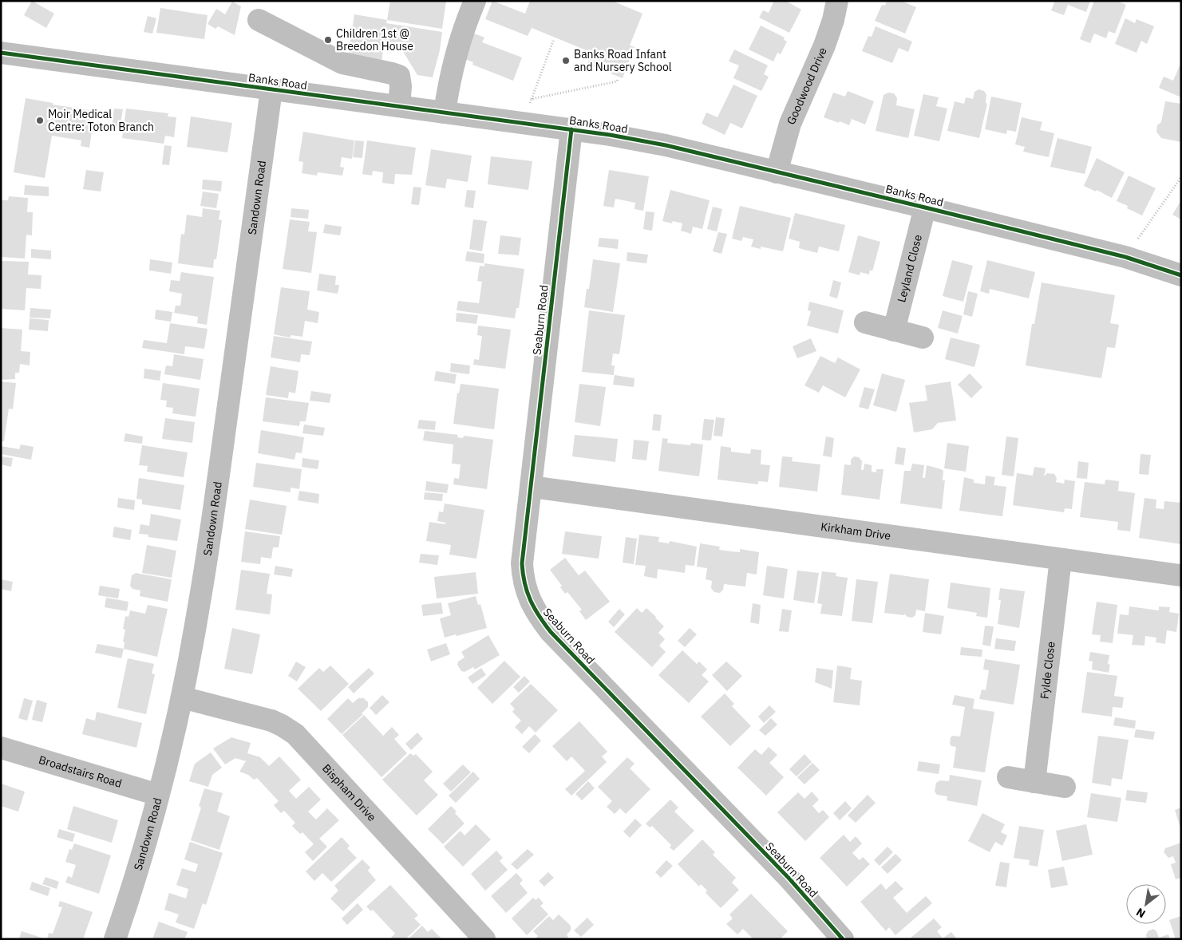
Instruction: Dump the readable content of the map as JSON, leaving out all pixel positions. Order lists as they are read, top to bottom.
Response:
{
  "streets": {
    "street": [
      "Banks Road",
      "Goodwood Drive",
      "Sandown Road",
      "Leyland Close",
      "Seaburn Road",
      "Kirkham Drive",
      "Fylde Close",
      "Broadstairs Road",
      "Bispham Drive"
    ]
  },
  "crossings": [
    ["Banks Road", "Goodwood Drive"],
    ["Banks Road", "Sandown Road"],
    ["Banks Road", "Leyland Close"],
    ["Banks Road", "Seaburn Road"],
    ["Sandown Road", "Broadstairs Road"],
    ["Sandown Road", "Bispham Drive"],
    ["Seaburn Road", "Kirkham Drive"],
    ["Kirkham Drive", "Fylde Close"]
  ],
  "places": ["Children 1st @ Breedon House", "Banks Road Infant and Nursery School", "Moir Medical Centre: Toton Branch"],
  "north": "bottom left"
}
